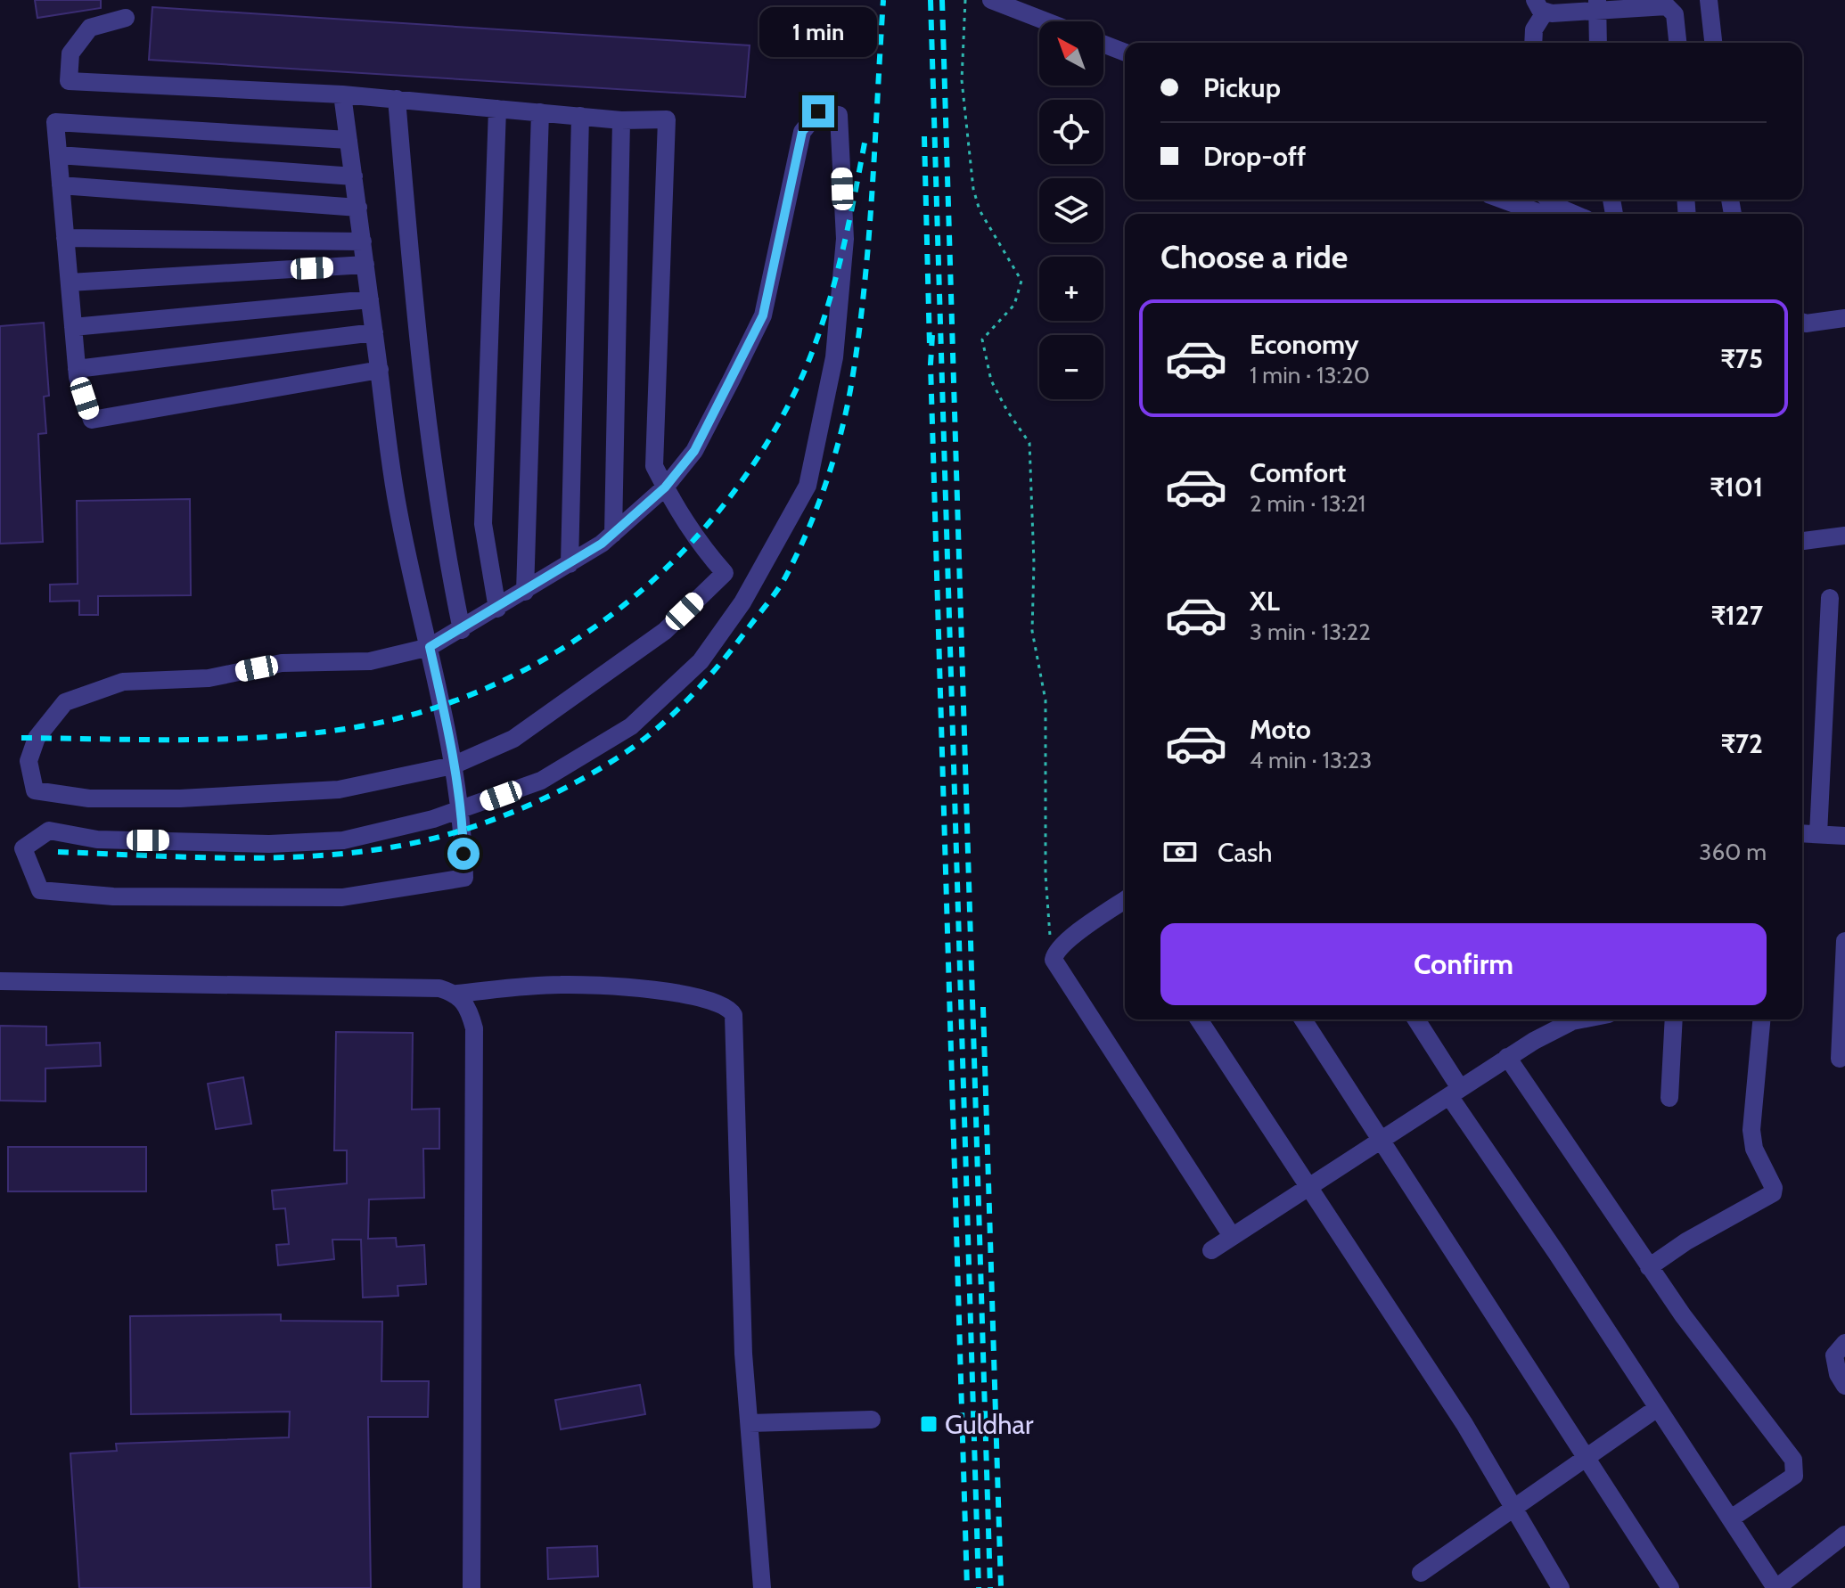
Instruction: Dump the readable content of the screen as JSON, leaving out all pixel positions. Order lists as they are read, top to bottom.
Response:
{
  "places": {
    "transit": ["Guldhar"]
  },
  "north": "top left",
  "page": {
    "bubble": "1 min",
    "map_buttons": ["+", "−"],
    "banner": ["Pickup", "Drop-off"],
    "heading": "Choose a ride",
    "list": [
      {
        "name": "Economy",
        "note": "1 min · 13:20",
        "value": "₹75"
      },
      {
        "name": "Comfort",
        "note": "2 min · 13:21",
        "value": "₹101"
      },
      {
        "name": "XL",
        "note": "3 min · 13:22",
        "value": "₹127"
      },
      {
        "name": "Moto",
        "note": "4 min · 13:23",
        "value": "₹72"
      }
    ],
    "pay": ["Cash", "360 m"],
    "buttons": "Confirm"
  }
}
